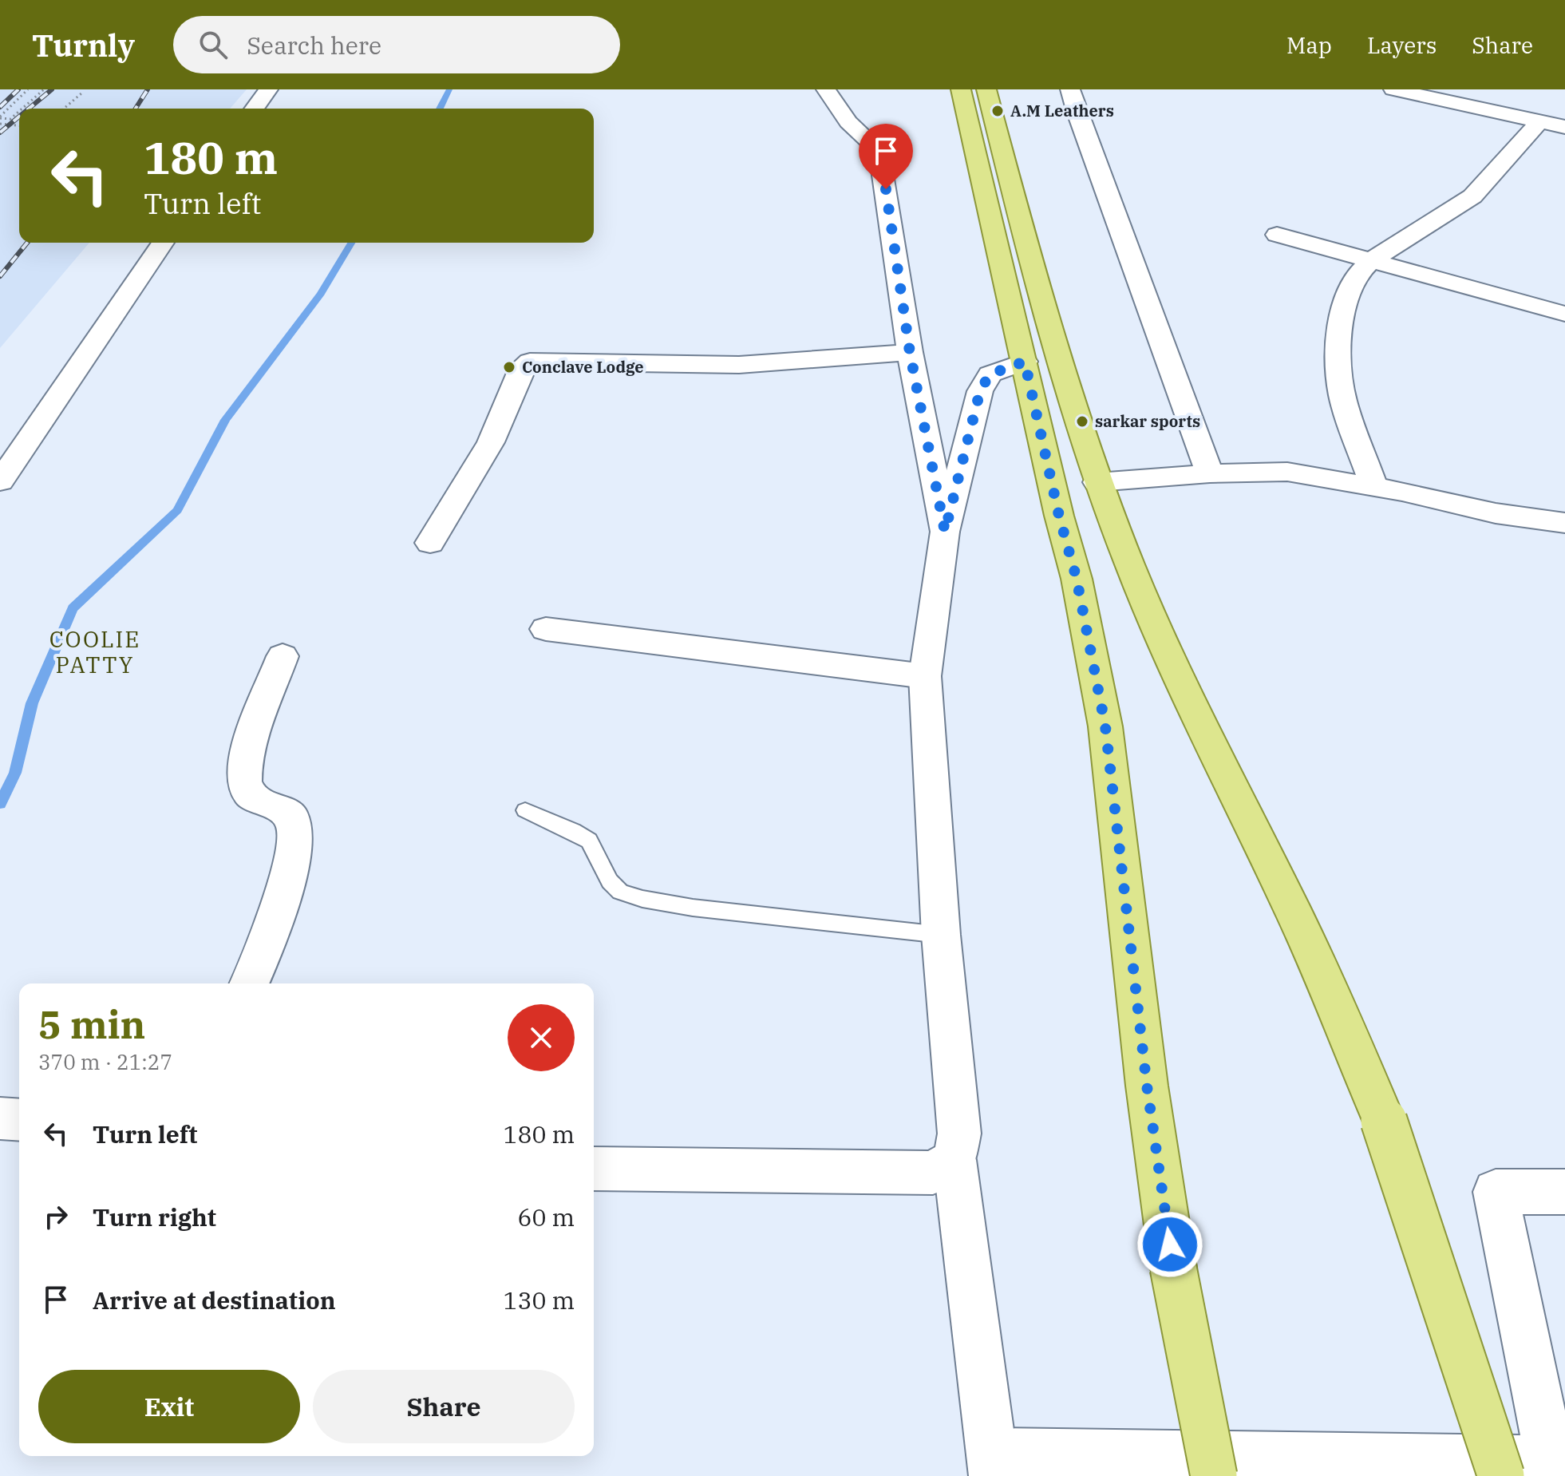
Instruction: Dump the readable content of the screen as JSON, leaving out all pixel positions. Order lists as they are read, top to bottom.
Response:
{
  "districts": ["COOLIE PATTY"],
  "places": ["A.M Leathers", "Conclave Lodge", "sarkar sports"],
  "page": {
    "header": "Turnly",
    "search": "Search here",
    "nav": ["Map", "Layers", "Share"],
    "turn": ["180 m", "Turn left"],
    "heading": ["5 min", "370 m · 21:27"],
    "list": [
      {
        "name": "Turn left",
        "value": "180 m"
      },
      {
        "name": "Turn right",
        "value": "60 m"
      },
      {
        "name": "Arrive at destination",
        "value": "130 m"
      }
    ],
    "buttons": ["Exit", "Share"]
  }
}
